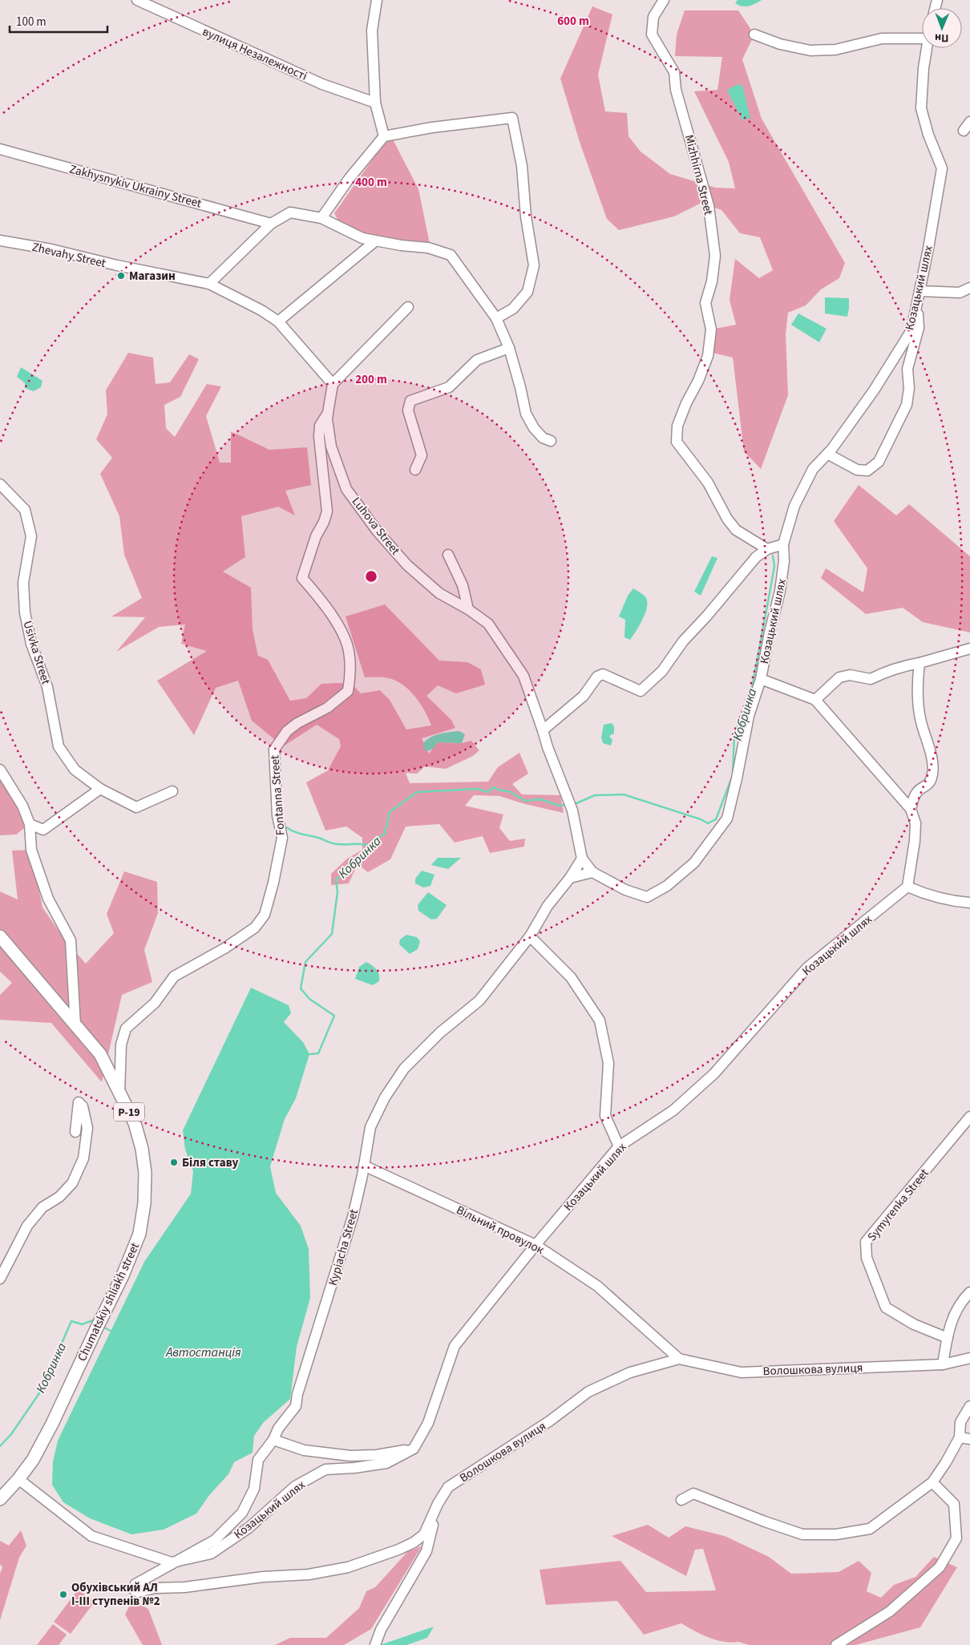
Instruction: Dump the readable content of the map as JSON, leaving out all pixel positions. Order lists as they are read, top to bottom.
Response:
{
  "streets": {
    "main road": ["Р-19", "Chumatskiy shliakh street"],
    "street": [
      "вулиця Незалежності",
      "Mizhhirna Street",
      "Zakhysnykiv Ukrainy Street",
      "Zhevahy Street",
      "Козацький шлях",
      "Luhova Street",
      "Usivka Street",
      "Fontanna Street",
      "Symyrenka Street",
      "Вільний провулок",
      "Kypiacha Street",
      "Волошкова вулиця"
    ]
  },
  "crossings": [
    ["Zhevahy Street", "Luhova Street"],
    ["Козацький шлях", "Вільний провулок"],
    ["Козацький шлях", "Kypiacha Street"],
    ["Козацький шлях", "Волошкова вулиця"],
    ["Luhova Street", "Fontanna Street"],
    ["Luhova Street", "Kypiacha Street"],
    ["Fontanna Street", "Chumatskiy shliakh street"],
    ["Вільний провулок", "Kypiacha Street"],
    ["Вільний провулок", "Волошкова вулиця"],
    ["Kypiacha Street", "Волошкова вулиця"]
  ],
  "water": ["Кобринка", "Автостанція"],
  "places": ["Магазин", "Біля ставу", "Обухівський АЛ І-ІІІ ступенів №2"],
  "scale_bar": "100 m",
  "north": "bottom",
  "rings": ["600 m", "400 m", "200 m"]
}
